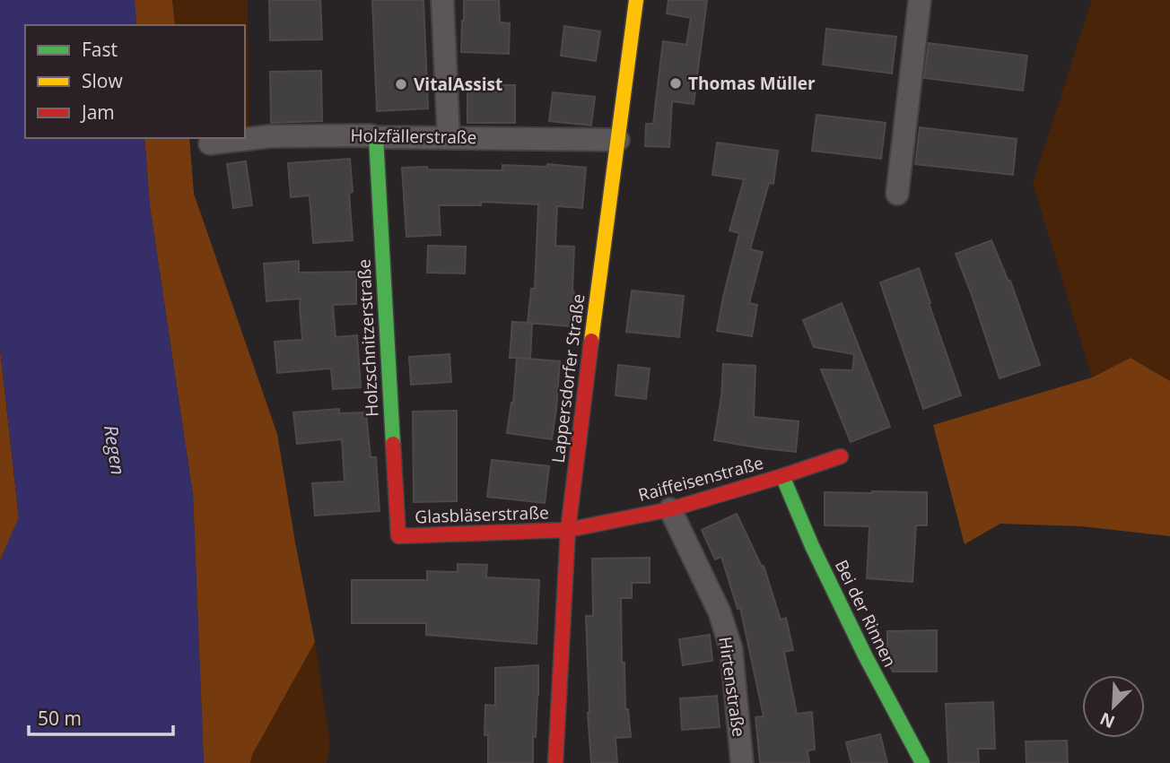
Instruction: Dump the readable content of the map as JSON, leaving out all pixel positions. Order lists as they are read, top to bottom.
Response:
{
  "streets": {
    "street": [
      "Holzfällerstraße",
      "Holzschnitzerstraße",
      "Lappersdorfer Straße",
      "Raiffeisenstraße",
      "Glasbläserstraße",
      "Bei der Rinnen",
      "Hirtenstraße"
    ]
  },
  "crossings": [
    ["Holzfällerstraße", "Holzschnitzerstraße"],
    ["Holzfällerstraße", "Lappersdorfer Straße"],
    ["Holzschnitzerstraße", "Glasbläserstraße"],
    ["Lappersdorfer Straße", "Raiffeisenstraße"],
    ["Lappersdorfer Straße", "Glasbläserstraße"],
    ["Raiffeisenstraße", "Glasbläserstraße"],
    ["Raiffeisenstraße", "Bei der Rinnen"],
    ["Raiffeisenstraße", "Hirtenstraße"]
  ],
  "water": ["Regen"],
  "places": ["Thomas Müller", "VitalAssist"],
  "legend": ["Fast", "Slow", "Jam"],
  "scale_bar": "50 m",
  "north": "bottom left"
}
